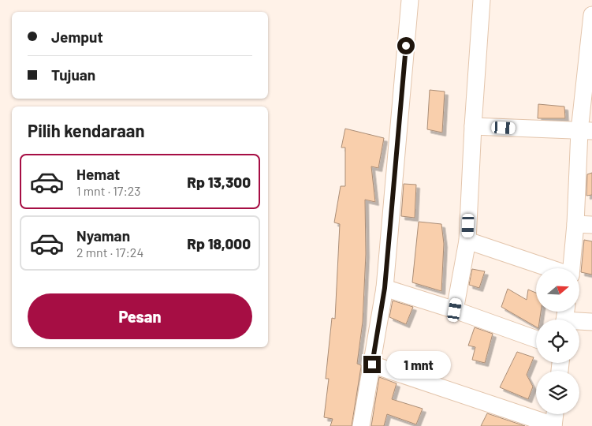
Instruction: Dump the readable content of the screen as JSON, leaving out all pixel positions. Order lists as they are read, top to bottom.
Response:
{
  "north": "right",
  "page": {
    "banner": ["Jemput", "Tujuan"],
    "heading": "Pilih kendaraan",
    "list": [
      {
        "name": "Hemat",
        "note": "1 mnt · 17:23",
        "value": "Rp 13,300"
      },
      {
        "name": "Nyaman",
        "note": "2 mnt · 17:24",
        "value": "Rp 18,000"
      }
    ],
    "buttons": "Pesan",
    "bubble": "1 mnt"
  }
}
